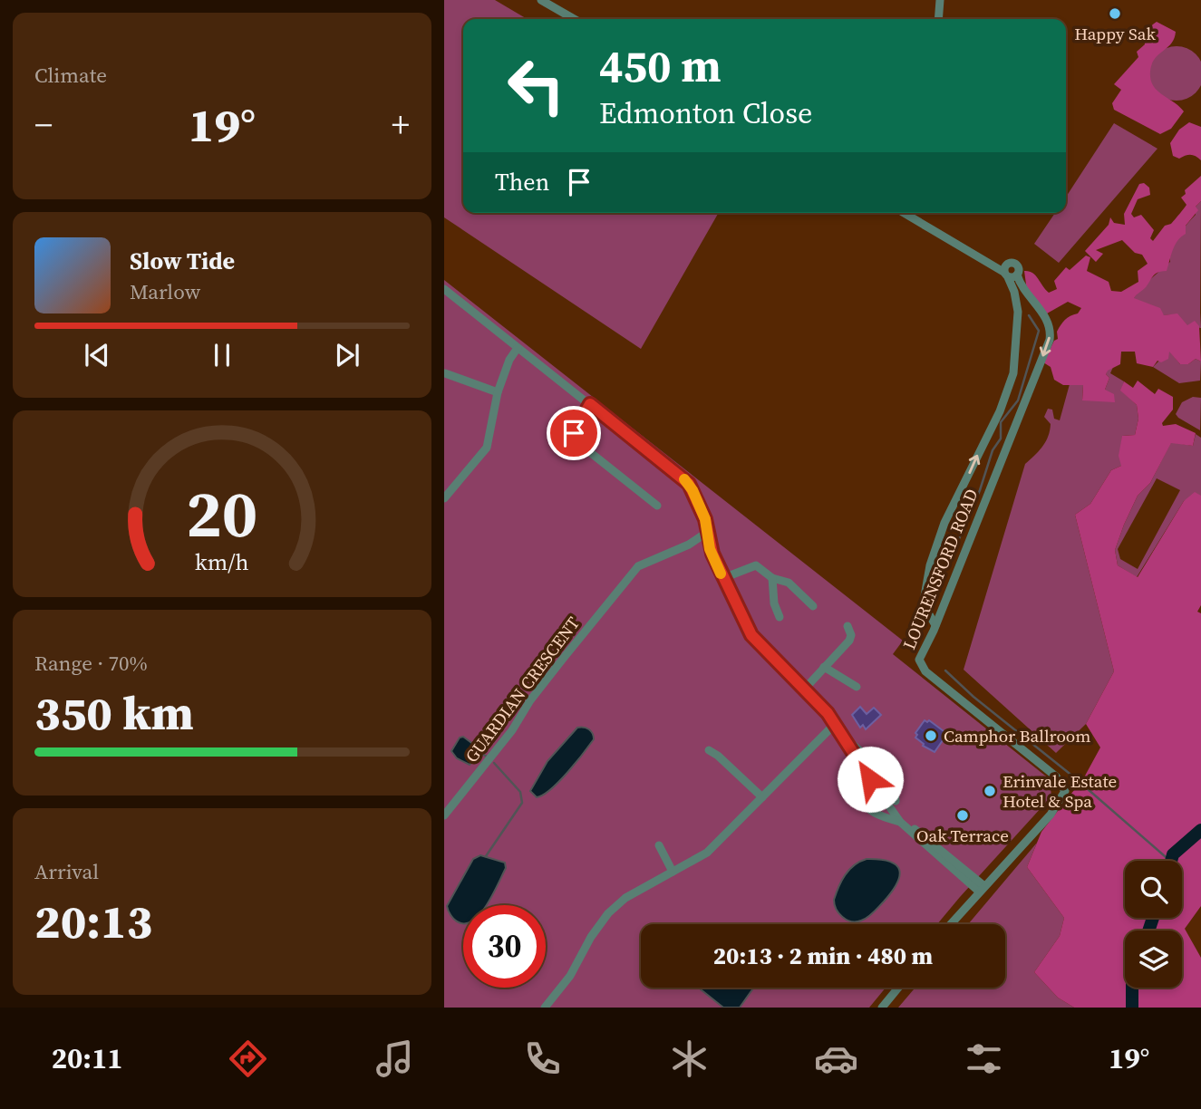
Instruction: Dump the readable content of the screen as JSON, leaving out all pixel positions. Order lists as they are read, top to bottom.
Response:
{
  "streets": {
    "street": ["LOURENSFORD ROAD", "GUARDIAN CRESCENT"]
  },
  "places": [
    "Happy Sak",
    "Camphor Ballroom",
    "Erinvale Estate Hotel & Spa",
    "Oak Terrace"
  ],
  "page": {
    "tile": [
      "Climate",
      ["Range · 70%", "350 km"],
      ["Arrival", "20:13"]
    ],
    "turn": ["450 m", "Edmonton Close"],
    "heat": ["−", "19°", "+"],
    "then": "Then",
    "song": ["Slow Tide", "Marlow"],
    "limit": "30",
    "trip": "20:13 · 2 min · 480 m",
    "tabs": ["20:11", "19°"],
    "gauge": ["20", "km/h"]
  }
}
